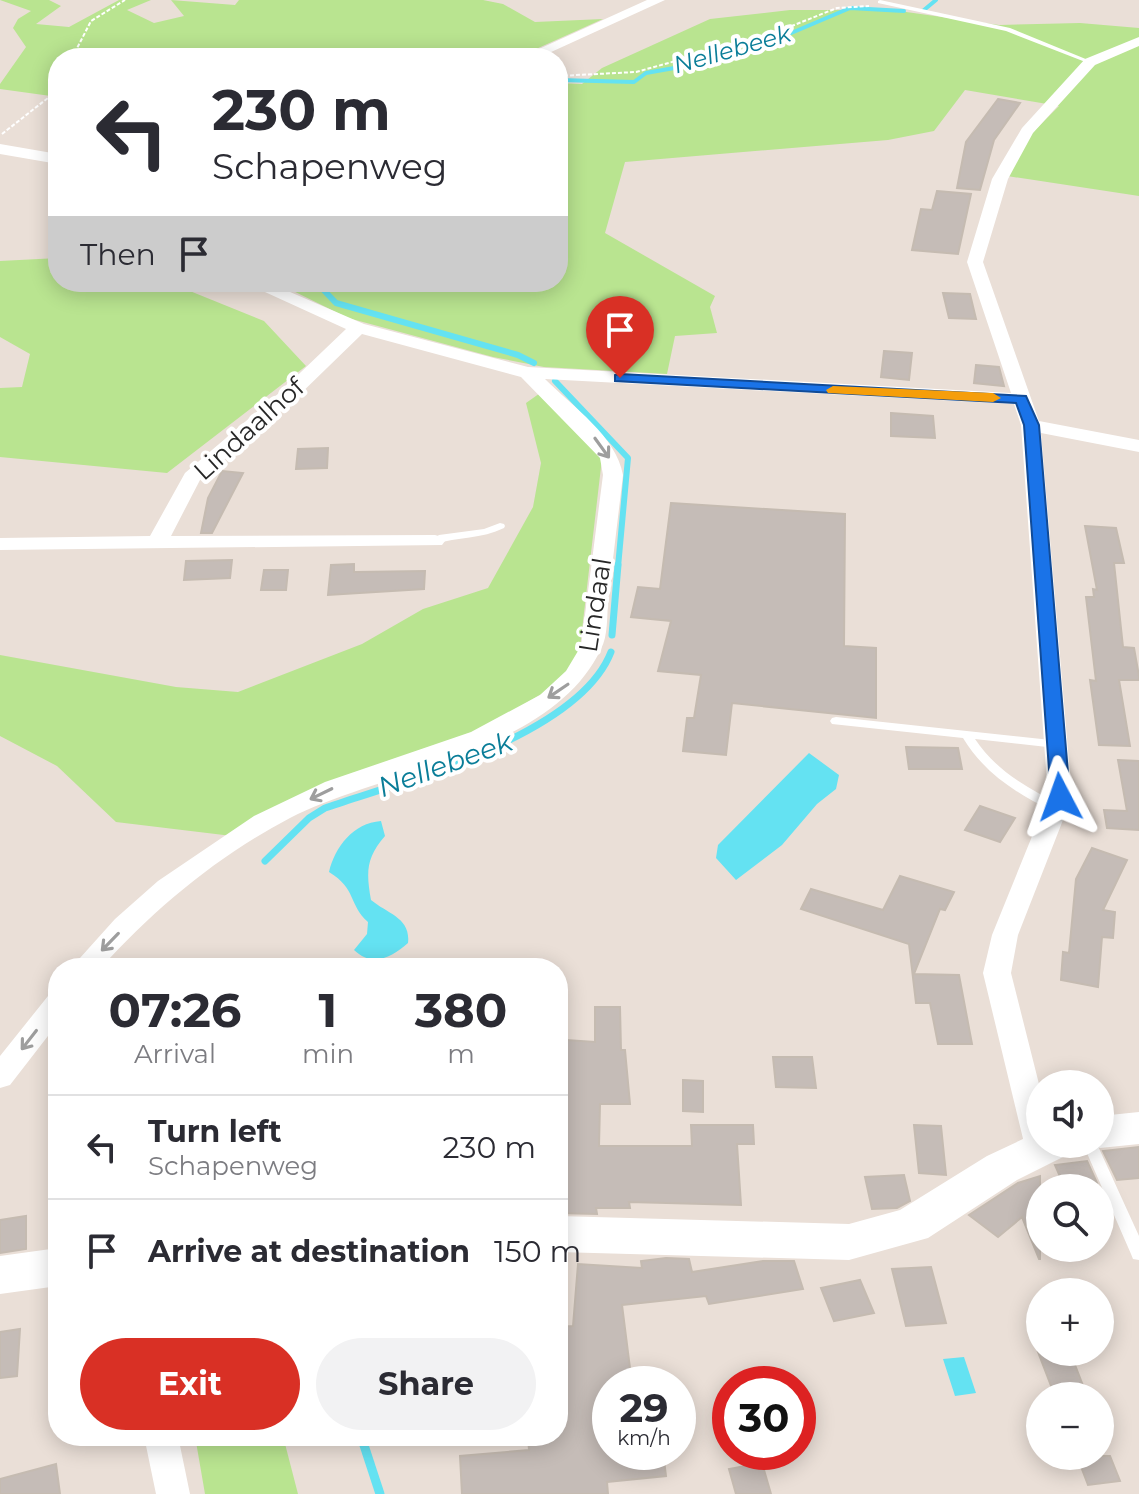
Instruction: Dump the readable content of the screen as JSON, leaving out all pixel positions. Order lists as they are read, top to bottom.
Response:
{
  "streets": {
    "street": ["Lindaalhof", "Lindaal"]
  },
  "crossings": [
    ["Lindaalhof", "Lindaal"]
  ],
  "one_way": ["Lindaal"],
  "water": ["Nellebeek"],
  "page": {
    "turn": ["230 m", "Schapenweg"],
    "then": "Then",
    "eta": [
      "07:26",
      "Arrival",
      "1",
      "min",
      "380",
      "m"
    ],
    "map_buttons": ["+", "−"],
    "list": [
      {
        "name": "Turn left",
        "note": "Schapenweg",
        "value": "230 m"
      },
      {
        "name": "Arrive at destination",
        "value": "150 m"
      }
    ],
    "buttons": ["Exit", "Share"],
    "speed": "29 km/h",
    "limit": "30"
  }
}
